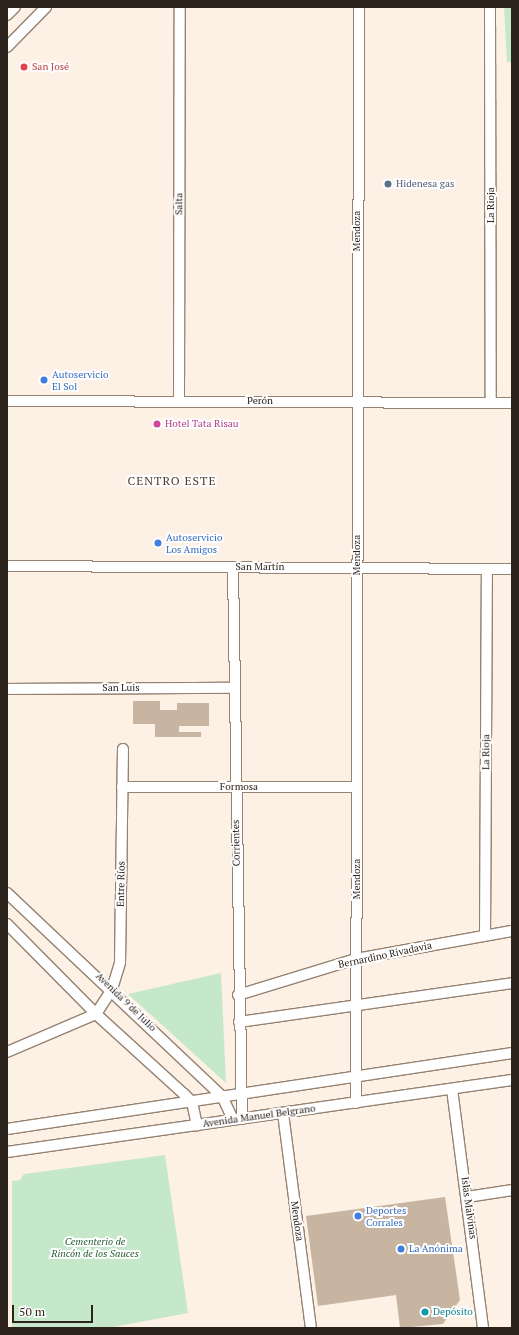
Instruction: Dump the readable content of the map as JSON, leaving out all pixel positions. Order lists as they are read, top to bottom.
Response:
{
  "streets": {
    "street": [
      "Salta",
      "La Rioja",
      "Mendoza",
      "Perón",
      "San Martín",
      "San Luis",
      "Formosa",
      "Corrientes",
      "Entre Ríos",
      "Bernardino Rivadavia",
      "Avenida 9 de Julio",
      "Avenida Manuel Belgrano",
      "Islas Malvinas"
    ]
  },
  "crossings": [
    ["Salta", "Perón"],
    ["La Rioja", "Perón"],
    ["La Rioja", "San Martín"],
    ["La Rioja", "Bernardino Rivadavia"],
    ["Mendoza", "Perón"],
    ["Mendoza", "San Martín"],
    ["Mendoza", "Formosa"],
    ["Mendoza", "Bernardino Rivadavia"],
    ["Mendoza", "Avenida Manuel Belgrano"],
    ["San Martín", "Corrientes"],
    ["San Luis", "Corrientes"],
    ["Formosa", "Corrientes"],
    ["Formosa", "Entre Ríos"],
    ["Corrientes", "Bernardino Rivadavia"],
    ["Corrientes", "Avenida 9 de Julio"],
    ["Corrientes", "Avenida Manuel Belgrano"],
    ["Entre Ríos", "Avenida 9 de Julio"],
    ["Avenida 9 de Julio", "Avenida Manuel Belgrano"],
    ["Avenida Manuel Belgrano", "Islas Malvinas"]
  ],
  "districts": ["CENTRO ESTE"],
  "parks": ["Cementerio de Rincón de los Sauces"],
  "places": [
    "San José",
    "Hidenesa gas",
    "Autoservicio El Sol",
    "Hotel Tata Risau",
    "Autoservicio Los Amigos",
    "Deportes Corrales",
    "La Anónima",
    "Depósito"
  ],
  "scale_bar": "50 m"
}
